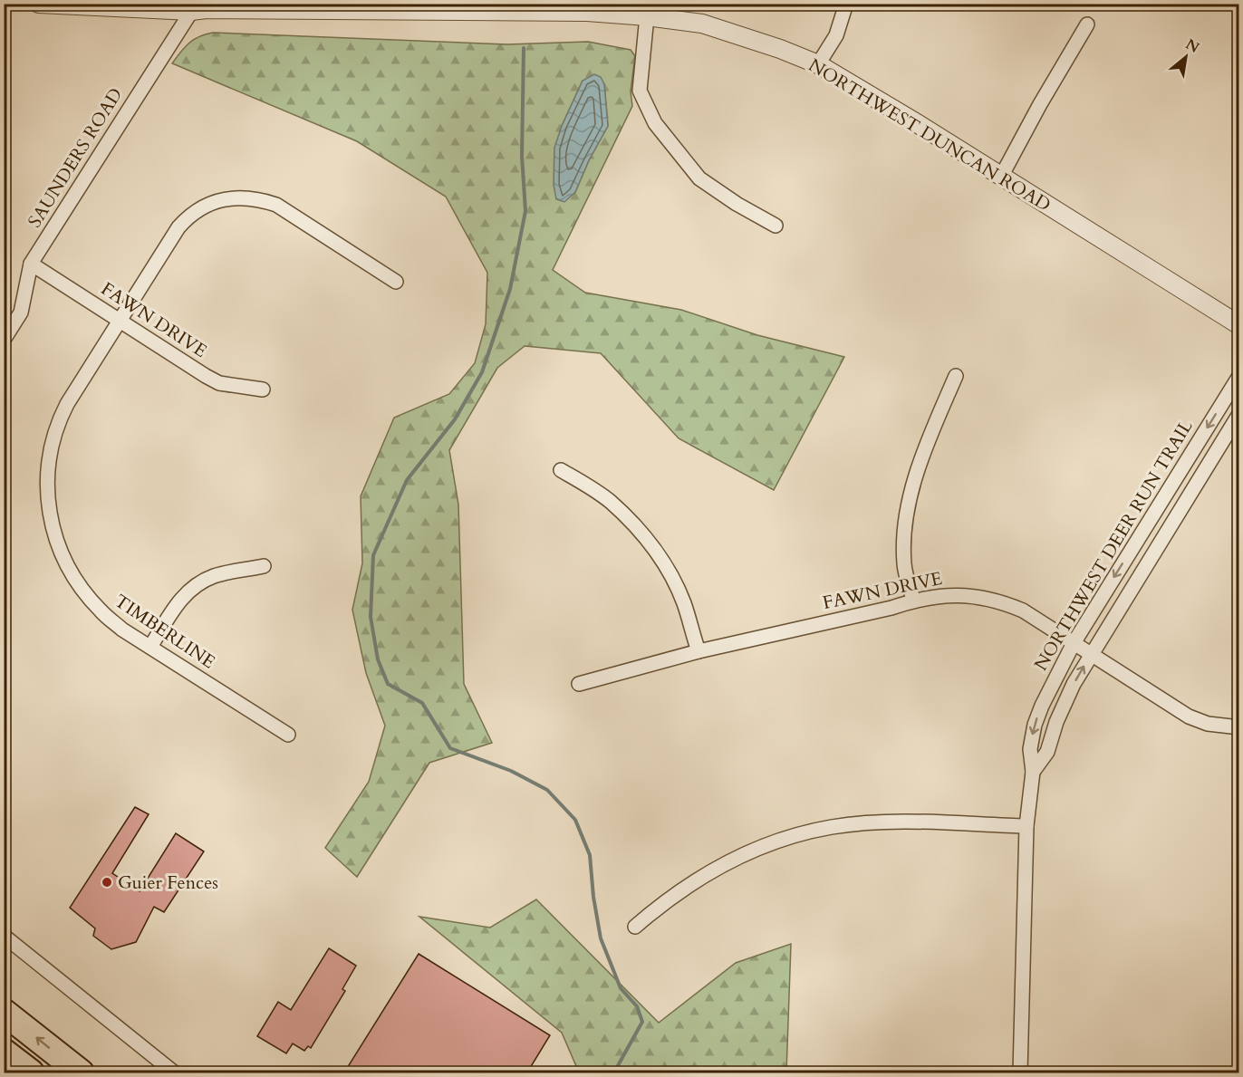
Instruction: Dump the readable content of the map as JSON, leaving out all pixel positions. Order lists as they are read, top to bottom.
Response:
{
  "streets": {
    "street": [
      "NORTHWEST DUNCAN ROAD",
      "SAUNDERS ROAD",
      "FAWN DRIVE",
      "NORTHWEST DEER RUN TRAIL",
      "TIMBERLINE"
    ]
  },
  "crossings": [
    ["NORTHWEST DUNCAN ROAD", "SAUNDERS ROAD"],
    ["SAUNDERS ROAD", "FAWN DRIVE"],
    ["FAWN DRIVE", "NORTHWEST DEER RUN TRAIL"],
    ["FAWN DRIVE", "TIMBERLINE"]
  ],
  "places": ["Guier Fences"],
  "north": "top right"
}
